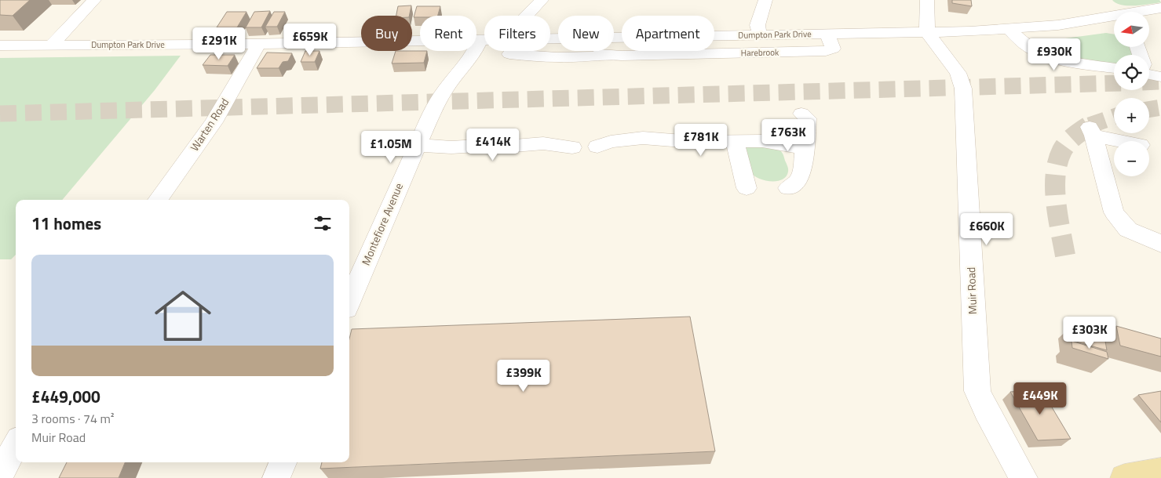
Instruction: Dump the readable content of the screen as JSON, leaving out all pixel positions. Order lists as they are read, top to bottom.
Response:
{
  "streets": {
    "street": [
      "Dumpton Park Drive",
      "Harebrook",
      "Warten Road",
      "Montefiore Avenue",
      "Muir Road"
    ]
  },
  "crossings": [
    ["Dumpton Park Drive", "Harebrook"],
    ["Dumpton Park Drive", "Warten Road"],
    ["Dumpton Park Drive", "Montefiore Avenue"],
    ["Dumpton Park Drive", "Muir Road"]
  ],
  "north": "left",
  "page": {
    "map_buttons": ["+", "−"],
    "chip": [
      "Buy",
      "Rent",
      "Filters",
      "New",
      "Apartment"
    ],
    "price": [
      "£659K",
      "£291K",
      "£930K",
      "£763K",
      "£781K",
      "£414K",
      "£1.05M",
      "£660K",
      "£303K",
      "£399K",
      "£449K"
    ],
    "heading": "11 homes",
    "list": [
      {
        "name": "£449,000",
        "note": "3 rooms · 74 m² · Muir Road"
      }
    ]
  }
}
